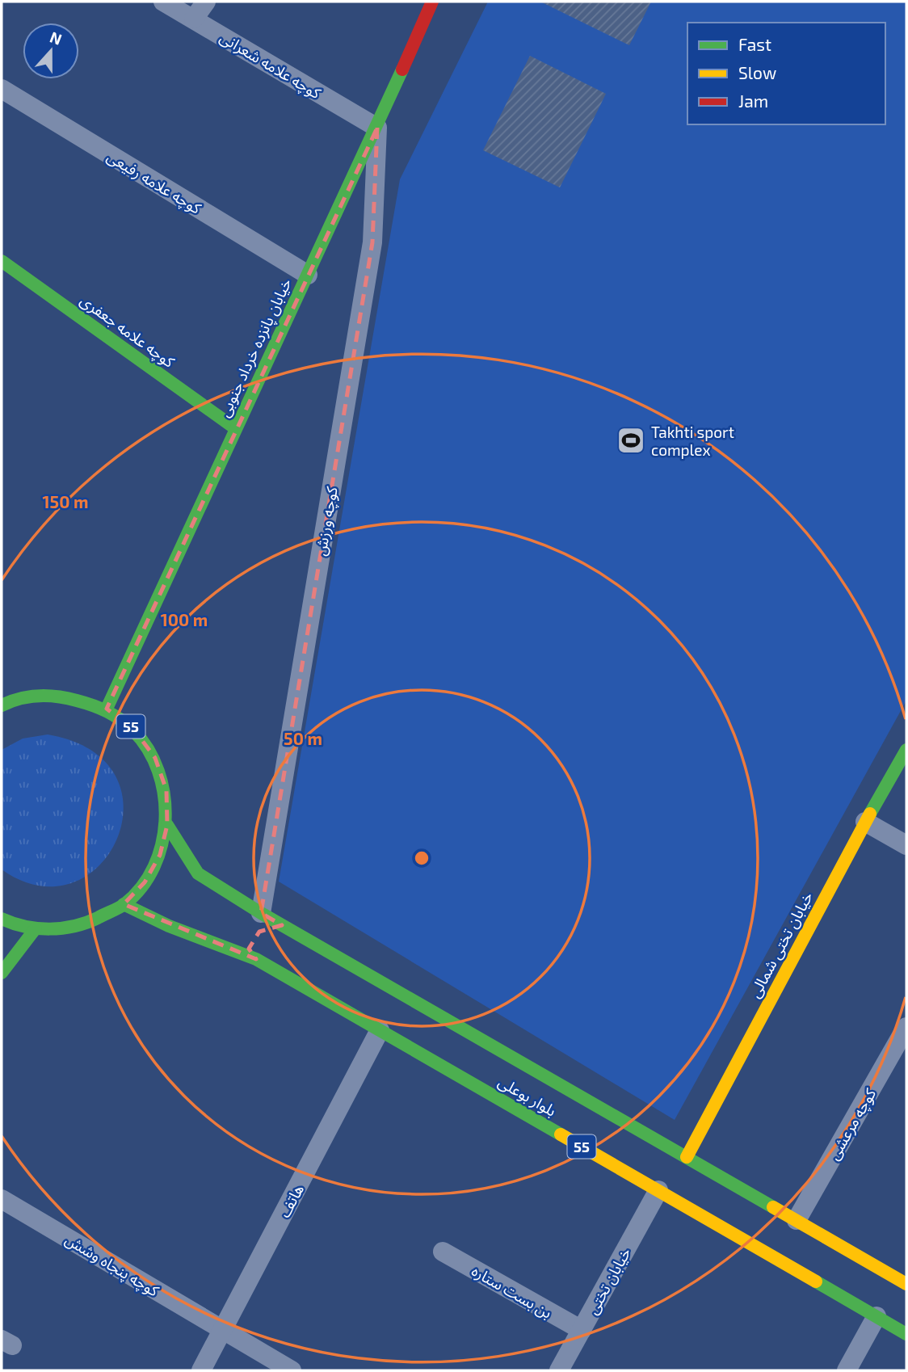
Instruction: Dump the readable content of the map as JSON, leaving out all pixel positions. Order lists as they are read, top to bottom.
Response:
{
  "streets": {
    "main road": [
      "کوچه علامه جعفری",
      "خیابان پانزده خرداد جنوبی",
      "55",
      "خیابان تختی شمالی",
      "بلوار بوعلی"
    ],
    "street": [
      "کوچه علامه شعرانی",
      "کوچه علامه رفیعی",
      "کوچه ورزش",
      "کوچه مرعشی",
      "هاتف",
      "کوچه پنجاه وشش",
      "خیابان تختی",
      "بن بست ستاره"
    ]
  },
  "crossings": [
    ["کوچه علامه شعرانی", "خیابان پانزده خرداد جنوبی"],
    ["کوچه علامه شعرانی", "کوچه ورزش"],
    ["کوچه علامه رفیعی", "خیابان پانزده خرداد جنوبی"],
    ["کوچه علامه جعفری", "خیابان پانزده خرداد جنوبی"],
    ["خیابان پانزده خرداد جنوبی", "کوچه ورزش"],
    ["خیابان پانزده خرداد جنوبی", "55"],
    ["کوچه ورزش", "بلوار بوعلی"],
    ["55", "بلوار بوعلی"],
    ["خیابان تختی شمالی", "بلوار بوعلی"],
    ["بلوار بوعلی", "کوچه مرعشی"],
    ["بلوار بوعلی", "هاتف"],
    ["بلوار بوعلی", "خیابان تختی"],
    ["هاتف", "کوچه پنجاه وشش"],
    ["خیابان تختی", "بن بست ستاره"]
  ],
  "places": {
    "sports": ["Takhti sport complex"]
  },
  "legend": ["Fast", "Slow", "Jam"],
  "north": "top",
  "rings": ["150 m", "100 m", "50 m"]
}
